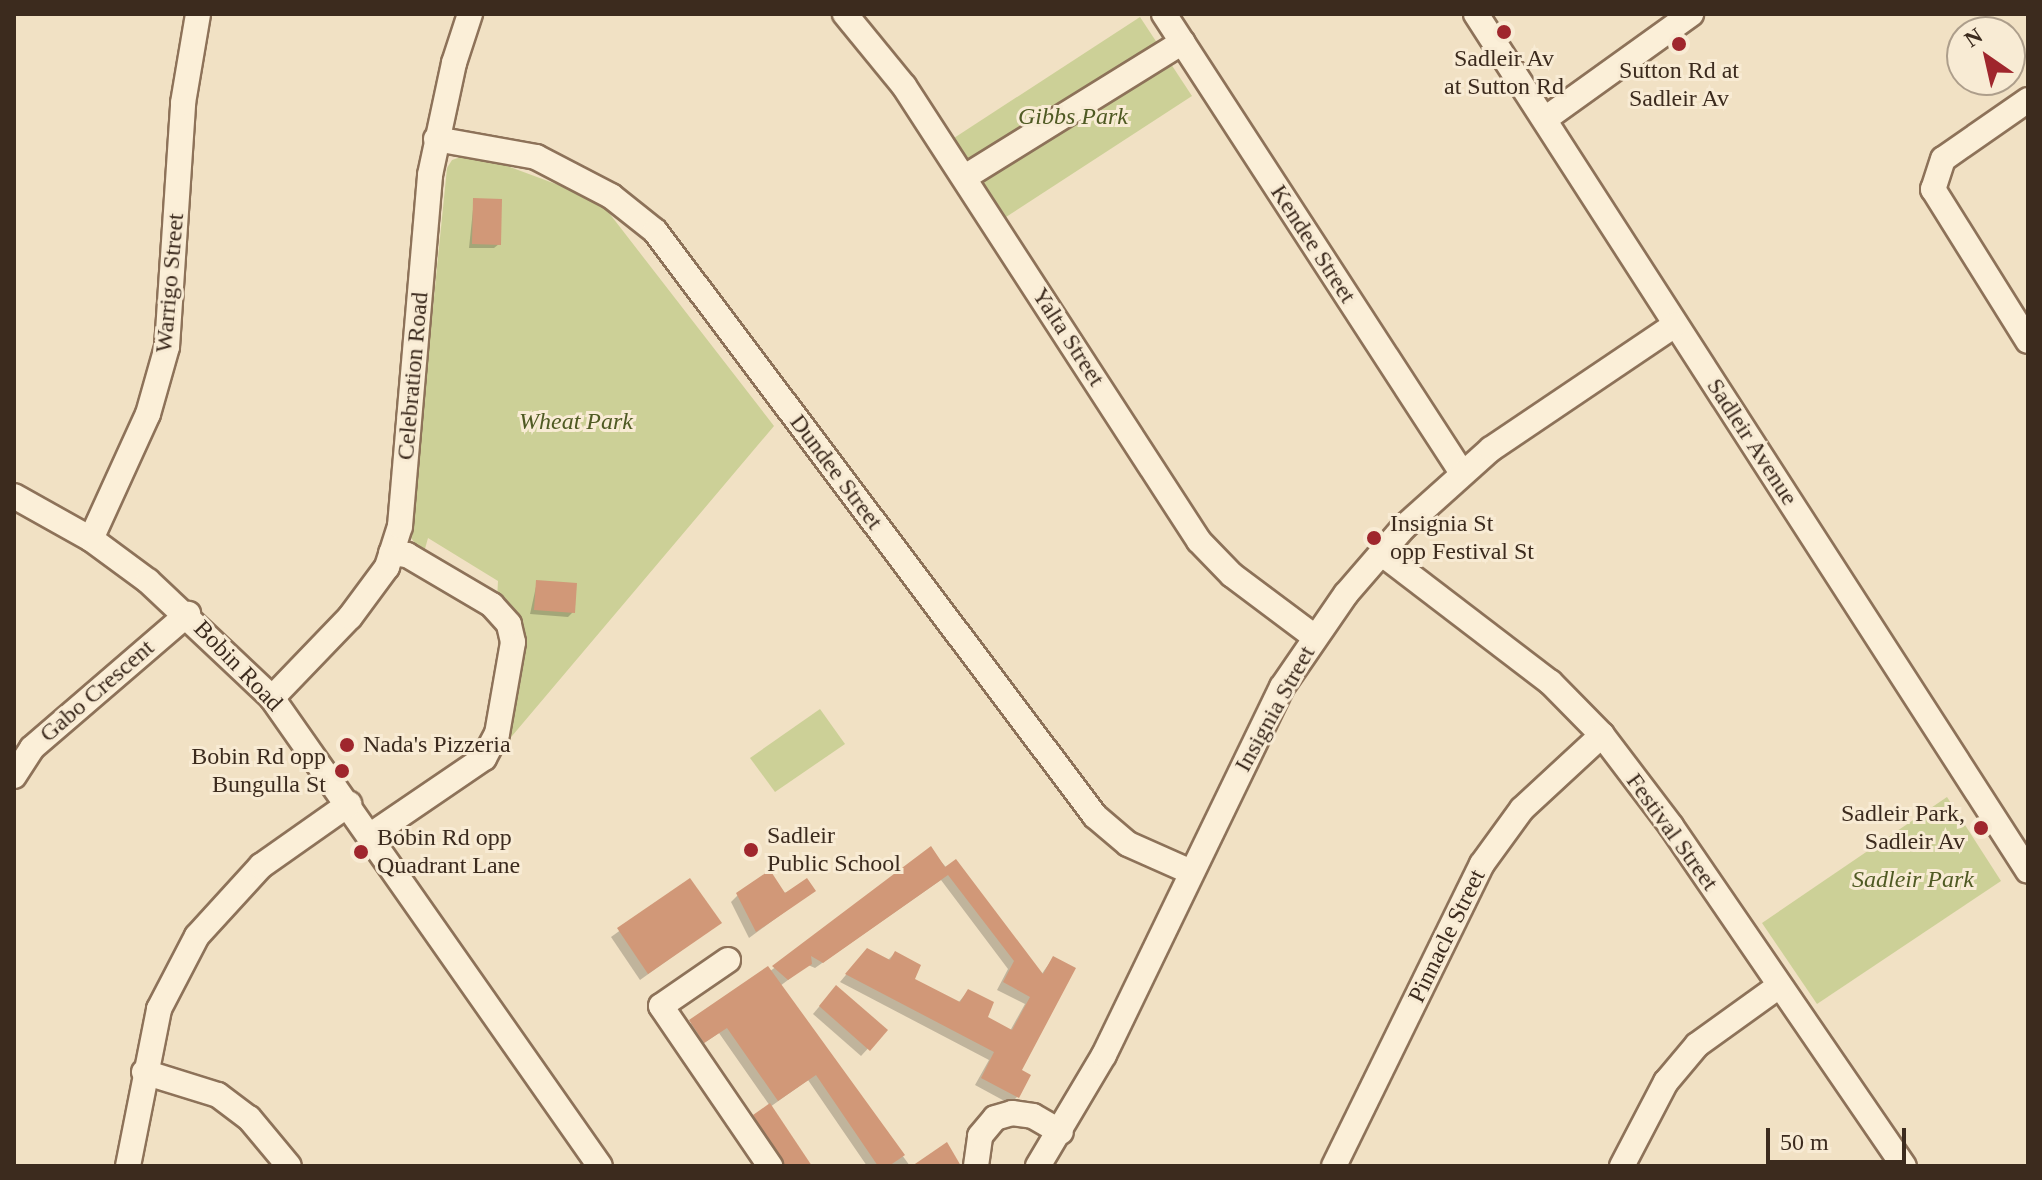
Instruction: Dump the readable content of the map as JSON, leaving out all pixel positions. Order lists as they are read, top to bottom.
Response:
{
  "streets": {
    "street": [
      "Kendee Street",
      "Warrigo Street",
      "Yalta Street",
      "Celebration Road",
      "Sadleir Avenue",
      "Dundee Street",
      "Bobin Road",
      "Gabo Crescent",
      "Insignia Street",
      "Festival Street",
      "Pinnacle Street"
    ]
  },
  "crossings": [
    ["Kendee Street", "Insignia Street"],
    ["Warrigo Street", "Bobin Road"],
    ["Yalta Street", "Insignia Street"],
    ["Celebration Road", "Dundee Street"],
    ["Celebration Road", "Bobin Road"],
    ["Sadleir Avenue", "Insignia Street"],
    ["Dundee Street", "Insignia Street"],
    ["Bobin Road", "Gabo Crescent"],
    ["Insignia Street", "Festival Street"],
    ["Festival Street", "Pinnacle Street"]
  ],
  "parks": ["Gibbs Park", "Wheat Park", "Sadleir Park"],
  "places": [
    "Sadleir Av at Sutton Rd",
    "Sutton Rd at Sadleir Av",
    "Insignia St opp Festival St",
    "Nada's Pizzeria",
    "Bobin Rd opp Bungulla St",
    "Sadleir Park, Sadleir Av",
    "Sadleir Public School",
    "Bobin Rd opp Quadrant Lane"
  ],
  "scale_bar": "50 m",
  "north": "top left"
}
